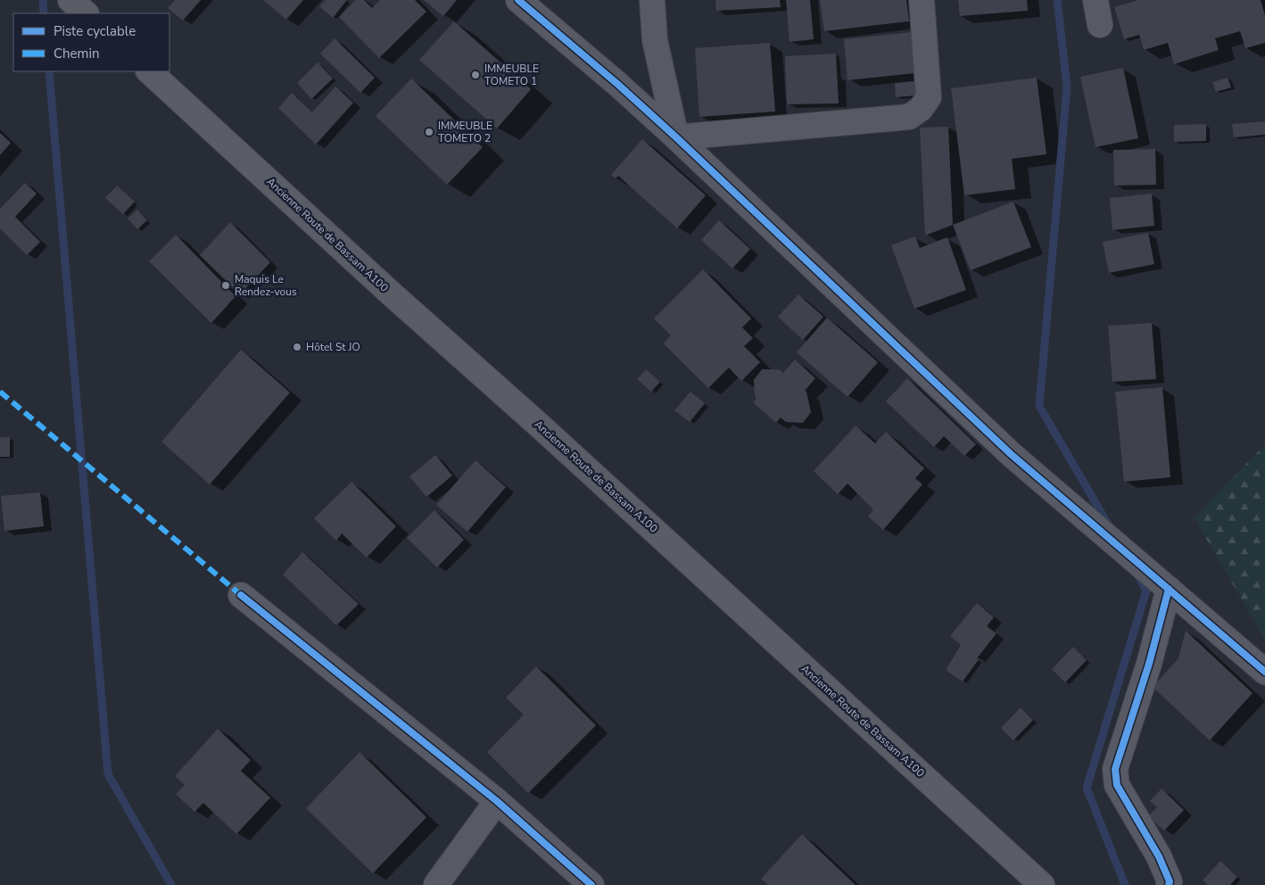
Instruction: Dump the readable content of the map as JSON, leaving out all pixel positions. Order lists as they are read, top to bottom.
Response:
{
  "streets": {
    "main road": ["Ancienne Route de Bassam A100"]
  },
  "places": [
    "IMMEUBLE TOMETO 1",
    "IMMEUBLE TOMETO 2",
    "Maquis Le Rendez-vous",
    "Hôtel St JO"
  ],
  "legend": ["Piste cyclable", "Chemin"]
}
